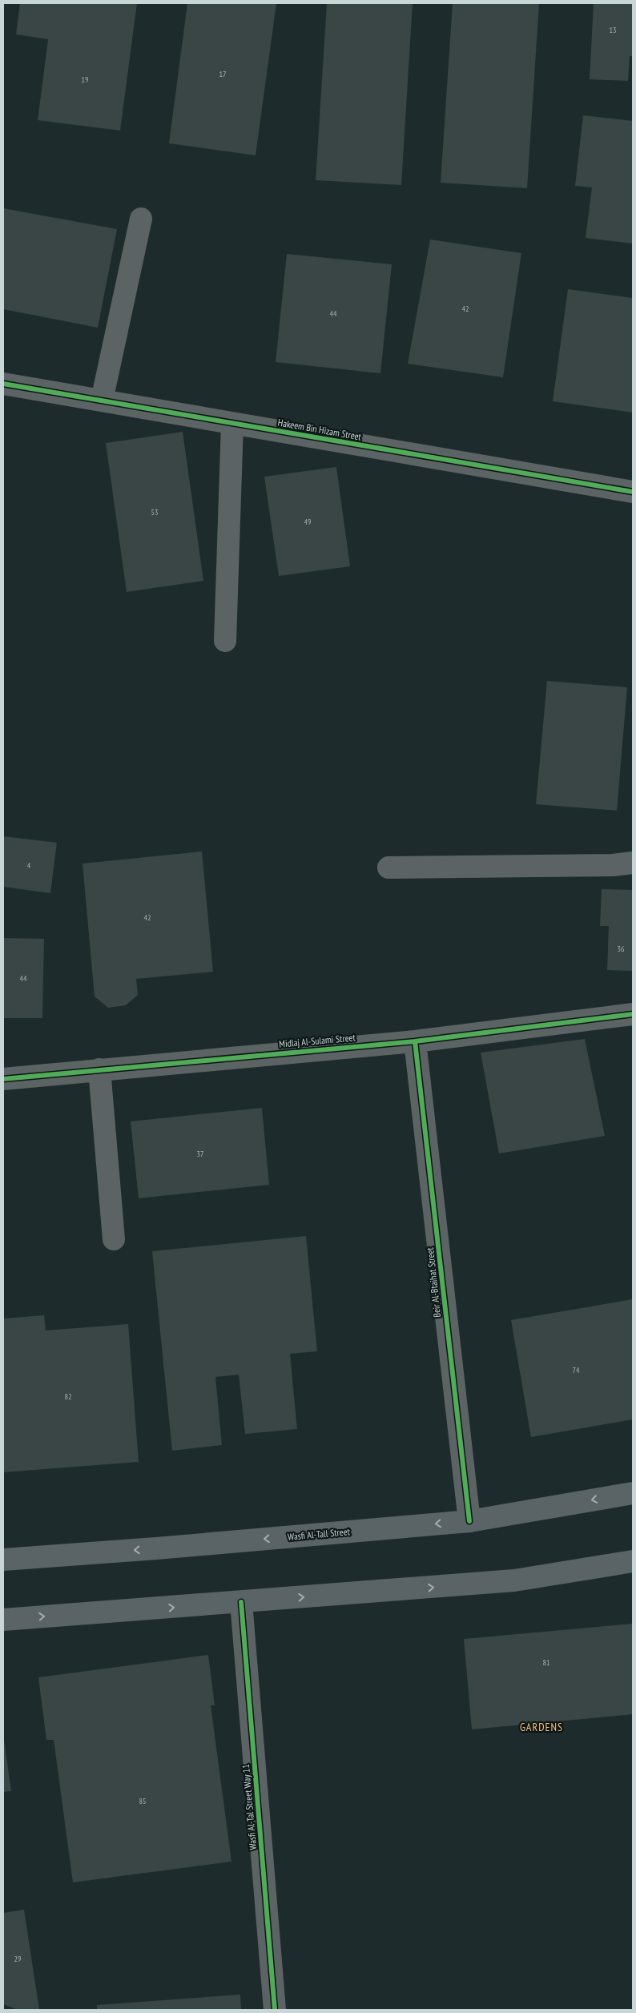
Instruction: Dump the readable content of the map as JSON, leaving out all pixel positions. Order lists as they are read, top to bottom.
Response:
{
  "streets": {
    "main road": ["Wasfi Al-Tall Street"],
    "street": [
      "Hakeem Bin Hizam Street",
      "Midlaj Al-Sulami Street",
      "Beir Al-Btaihat Street",
      "Wasfi Al-Tal Street Way 11"
    ]
  },
  "crossings": [
    ["Midlaj Al-Sulami Street", "Beir Al-Btaihat Street"],
    ["Beir Al-Btaihat Street", "Wasfi Al-Tall Street"]
  ],
  "districts": ["GARDENS"],
  "house_numbers": [
    "13",
    "17",
    "19",
    "42",
    "44",
    "53",
    "49",
    "4",
    "42",
    "36",
    "44",
    "37",
    "74",
    "82",
    "81",
    "85",
    "29"
  ]
}
